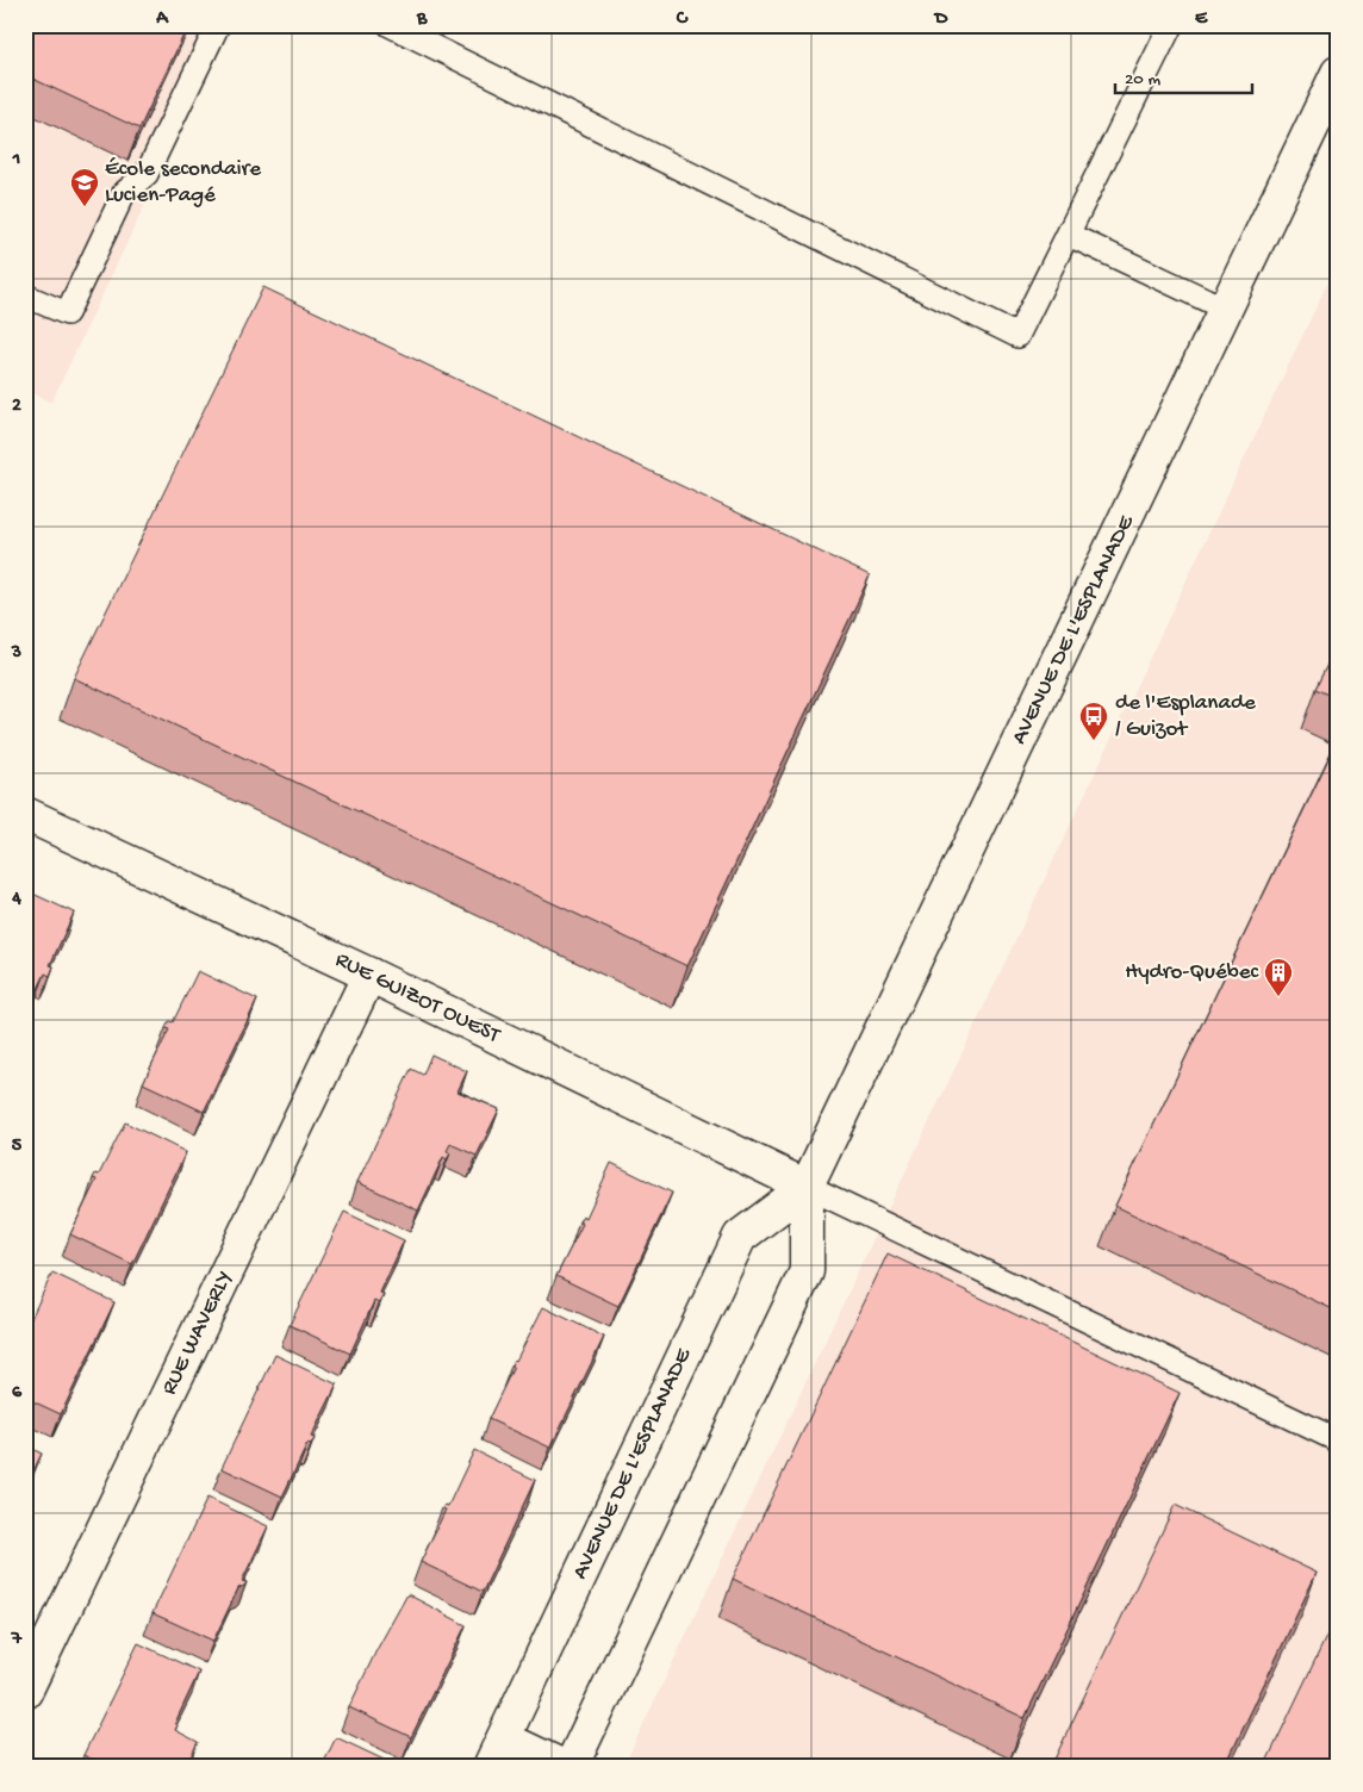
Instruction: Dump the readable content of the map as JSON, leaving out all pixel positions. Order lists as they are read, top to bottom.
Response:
{
  "streets": {
    "street": ["AVENUE DE L'ESPLANADE", "RUE GUIZOT OUEST", "RUE WAVERLY"]
  },
  "crossings": [
    ["AVENUE DE L'ESPLANADE", "RUE GUIZOT OUEST"],
    ["RUE GUIZOT OUEST", "RUE WAVERLY"]
  ],
  "places": {
    "school or university": ["École secondaire Lucien-Pagé"],
    "bus stop": ["de l'Esplanade / Guizot"],
    "building": ["Hydro-Québec"]
  },
  "scale_bar": "20 m",
  "grid": {
    "columns": [
      "A",
      "B",
      "C",
      "D",
      "E"
    ],
    "rows": [
      "1",
      "2",
      "3",
      "4",
      "5",
      "6",
      "7"
    ]
  }
}
